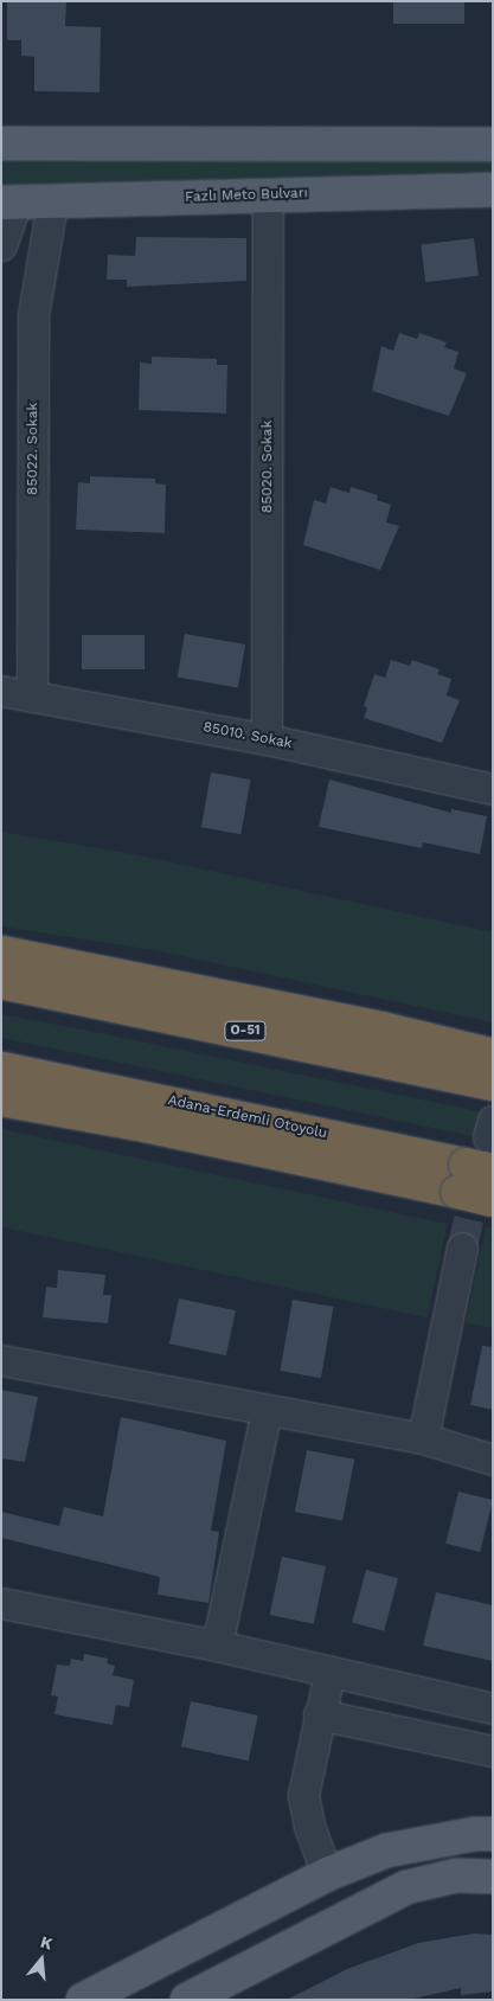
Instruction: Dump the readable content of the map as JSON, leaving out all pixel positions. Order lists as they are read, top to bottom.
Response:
{
  "streets": {
    "highway": ["O-51", "Adana-Erdemli Otoyolu"],
    "main road": ["Fazlı Meto Bulvarı"],
    "street": ["85022. Sokak", "85020. Sokak", "85010. Sokak"]
  },
  "crossings": [
    ["Fazlı Meto Bulvarı", "85022. Sokak"],
    ["Fazlı Meto Bulvarı", "85020. Sokak"],
    ["85022. Sokak", "85010. Sokak"],
    ["85020. Sokak", "85010. Sokak"]
  ],
  "north": "top"
}
